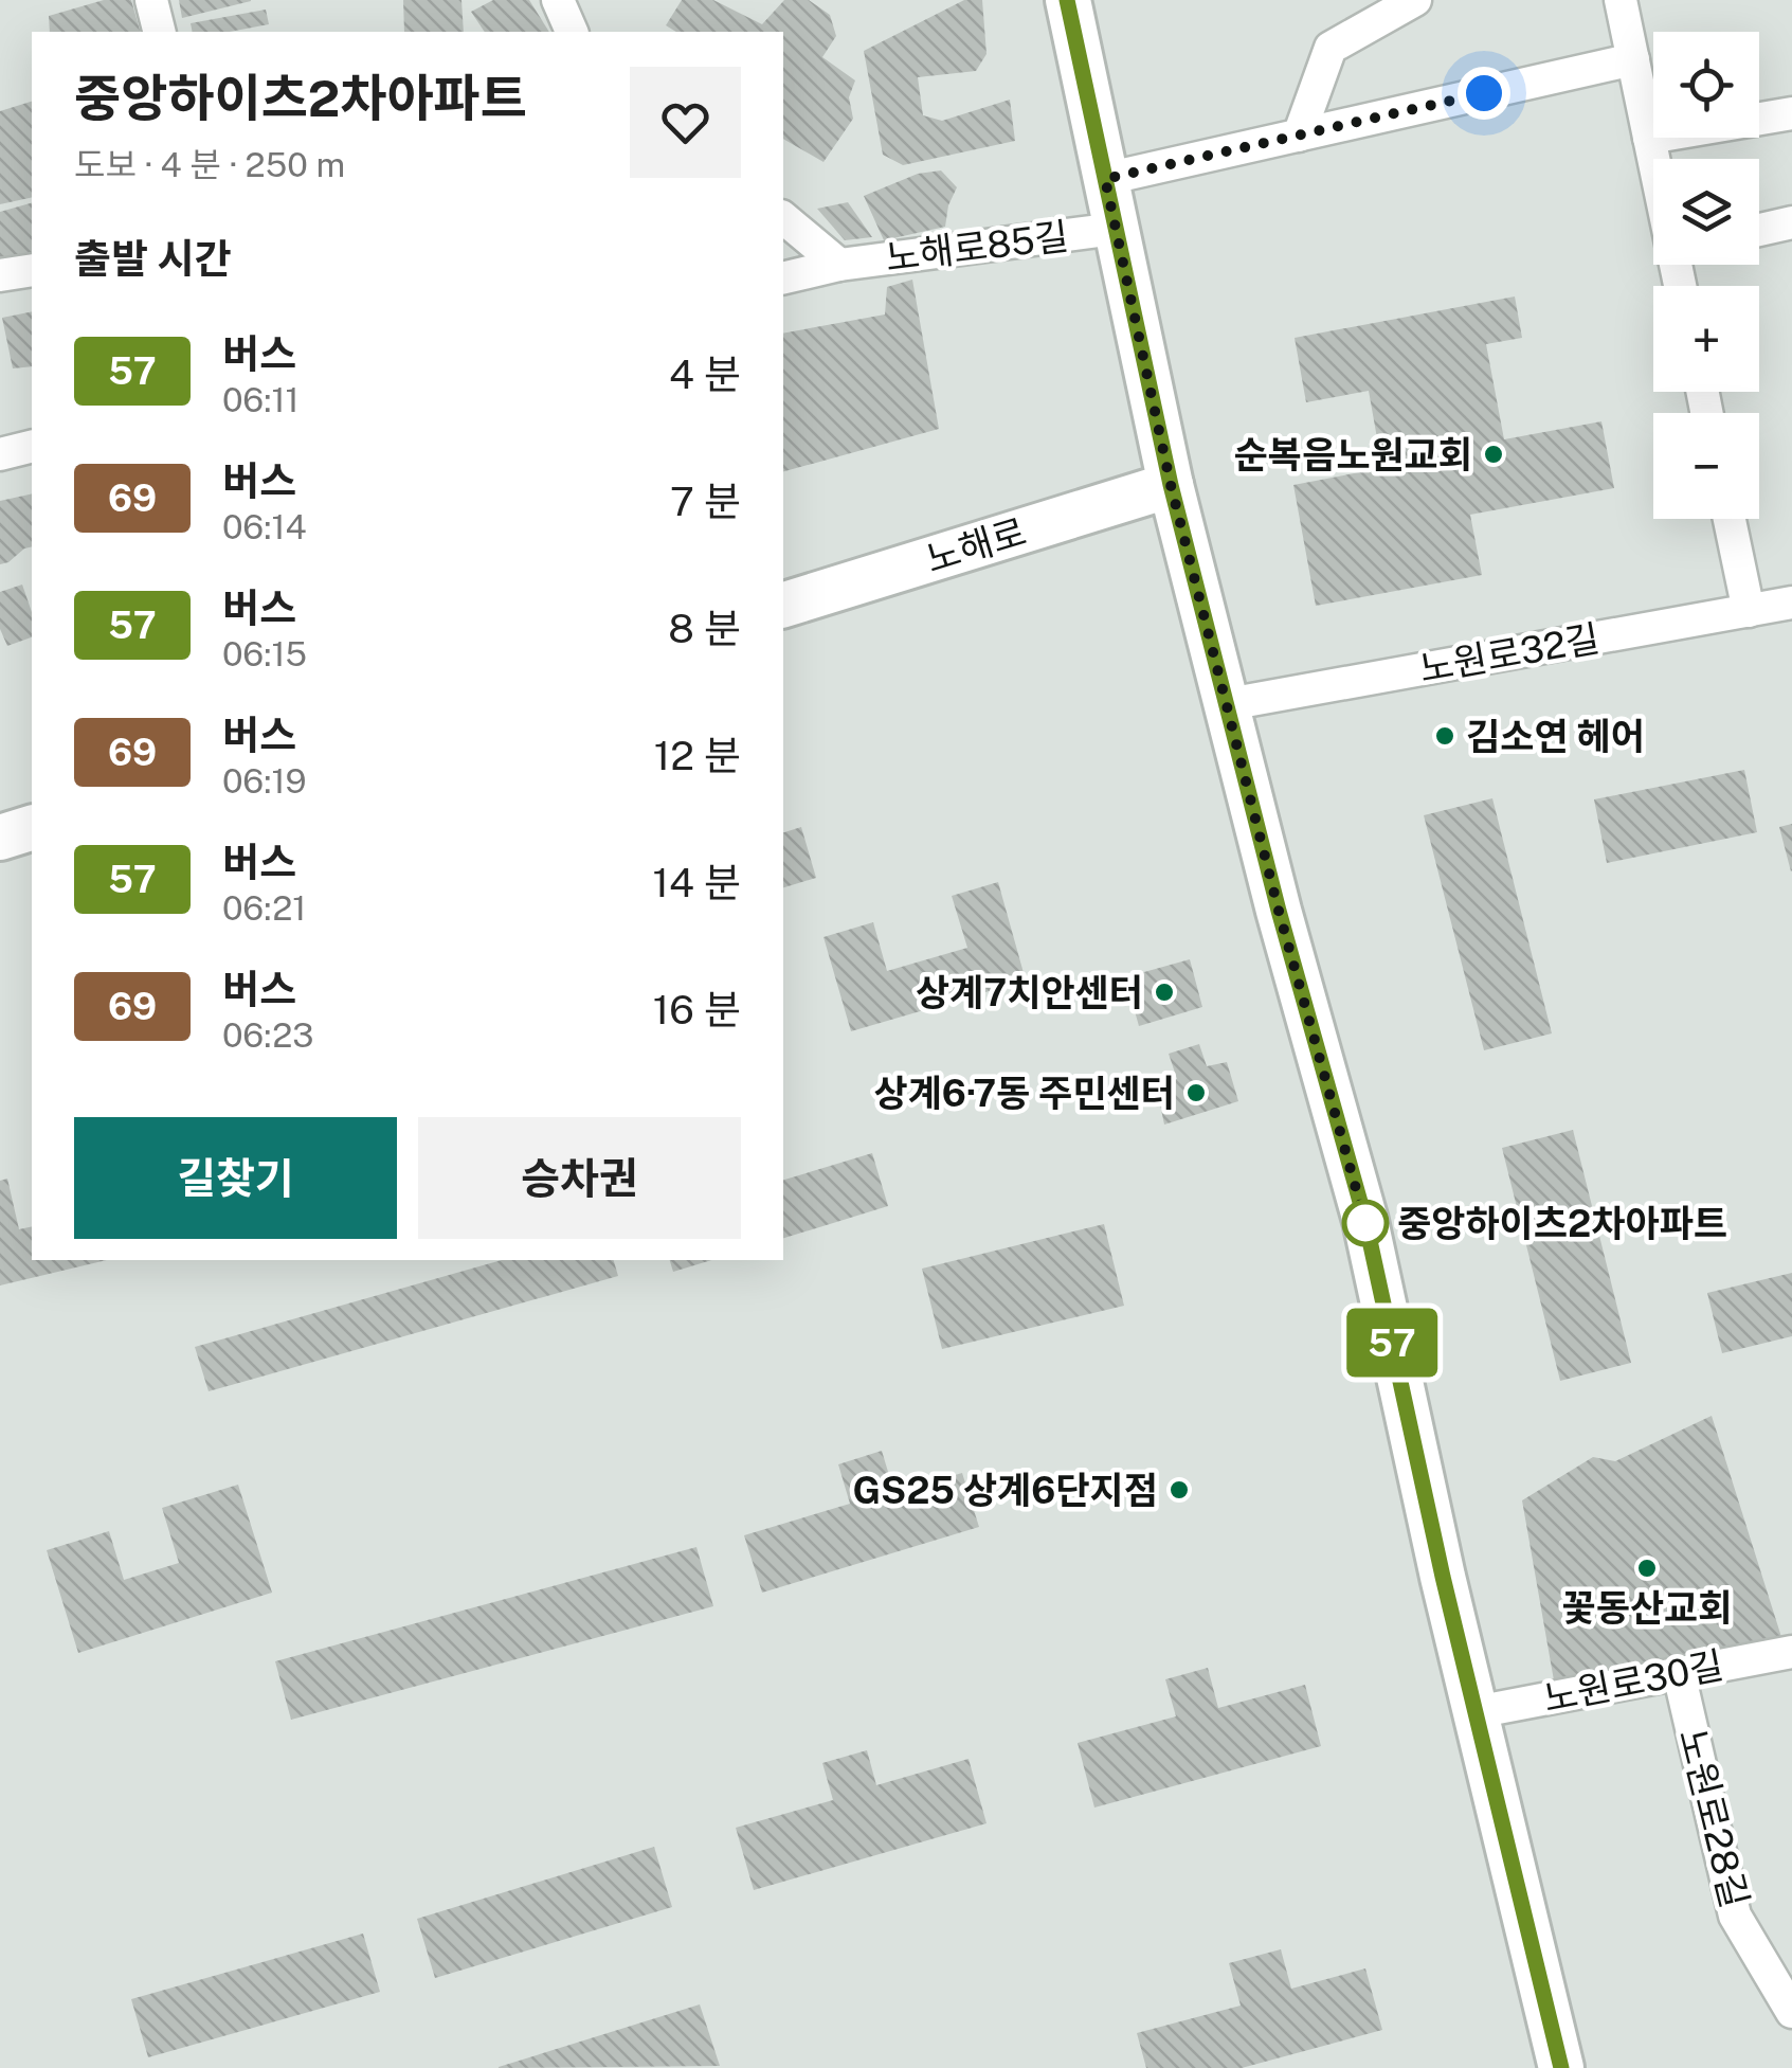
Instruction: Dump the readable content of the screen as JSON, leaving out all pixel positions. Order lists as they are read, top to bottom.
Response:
{
  "streets": {
    "main road": ["노해로"],
    "street": [
      "노해로85길",
      "노원로32길",
      "노원로30길",
      "노원로28길"
    ]
  },
  "crossings": [
    ["노원로30길", "노원로28길"]
  ],
  "places": [
    "순복음노원교회",
    "김소연 헤어",
    "상계7치안센터",
    "상계6·7동 주민센터",
    "중앙하이츠2차아파트",
    "GS25 상계6단지점",
    "꽃동산교회"
  ],
  "lines": ["bus line 57"],
  "page": {
    "on_map": "57",
    "map_buttons": ["+", "−"],
    "heading": [
      ["중앙하이츠2차아파트", "도보 · 4 분 · 250 m"],
      "출발 시간"
    ],
    "list": [
      {
        "mark": "57",
        "name": "버스",
        "note": "06:11",
        "value": "4 분"
      },
      {
        "mark": "69",
        "name": "버스",
        "note": "06:14",
        "value": "7 분"
      },
      {
        "mark": "57",
        "name": "버스",
        "note": "06:15",
        "value": "8 분"
      },
      {
        "mark": "69",
        "name": "버스",
        "note": "06:19",
        "value": "12 분"
      },
      {
        "mark": "57",
        "name": "버스",
        "note": "06:21",
        "value": "14 분"
      },
      {
        "mark": "69",
        "name": "버스",
        "note": "06:23",
        "value": "16 분"
      }
    ],
    "buttons": ["길찾기", "승차권"]
  }
}
